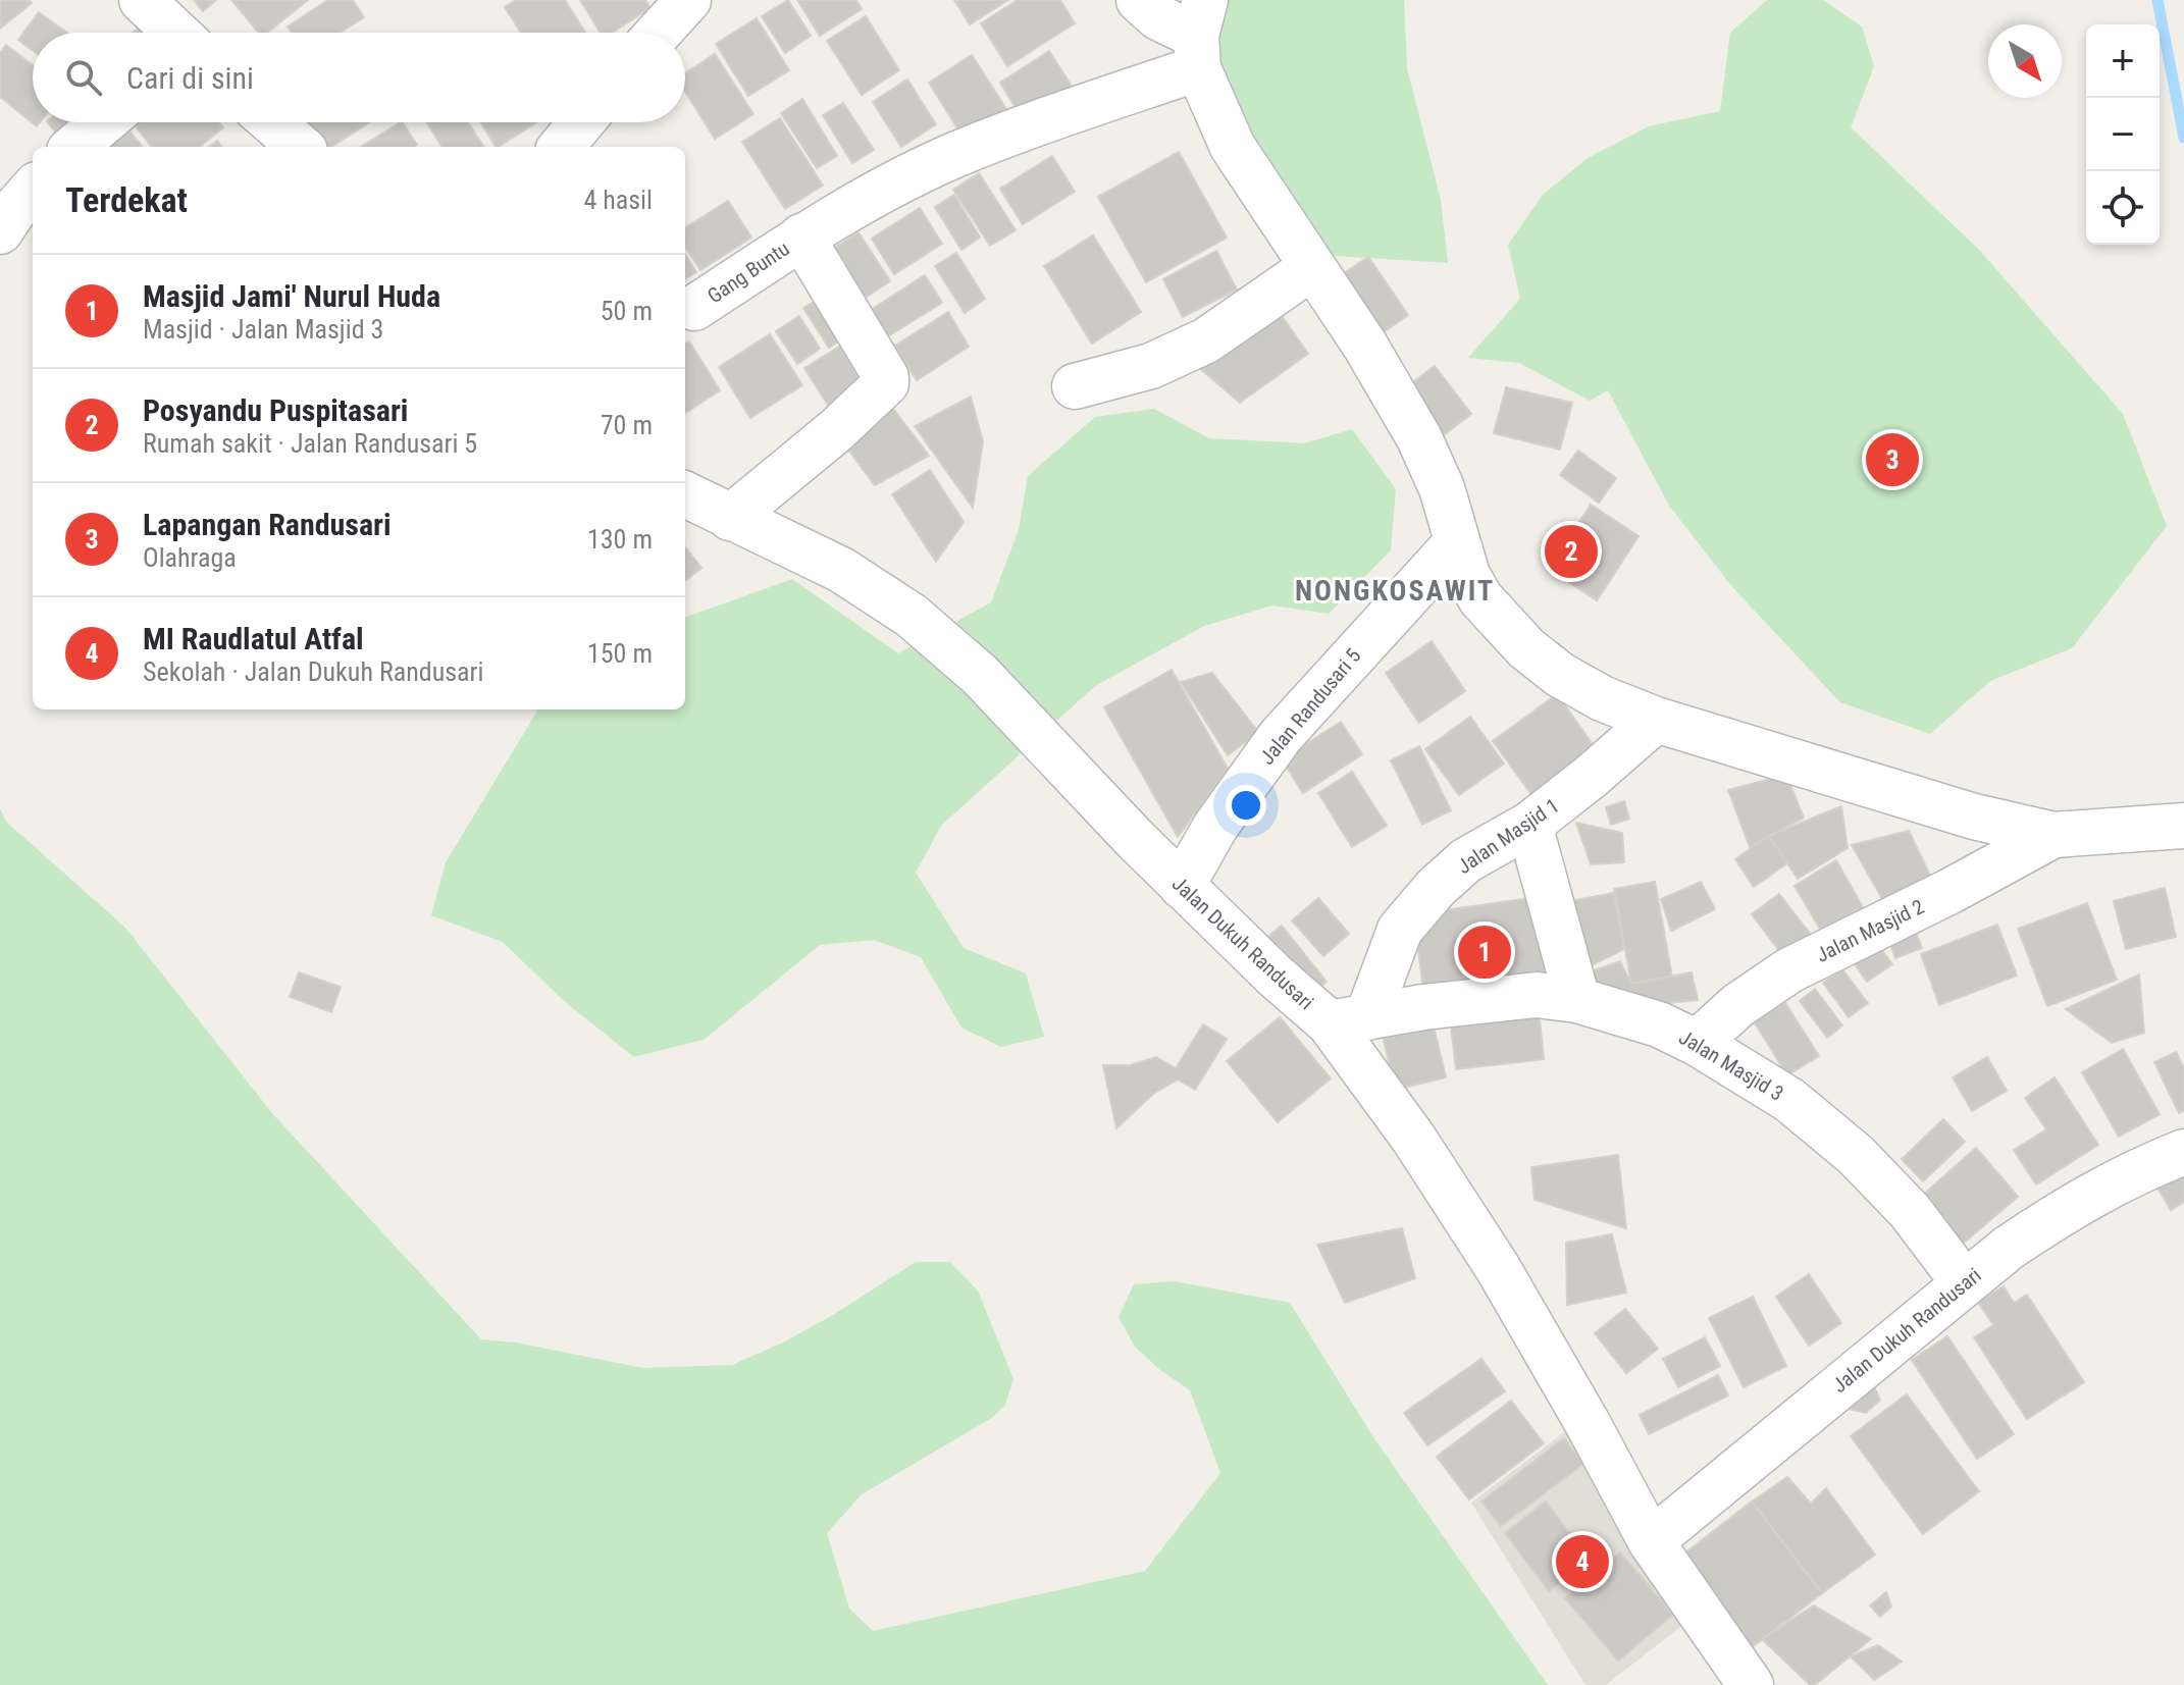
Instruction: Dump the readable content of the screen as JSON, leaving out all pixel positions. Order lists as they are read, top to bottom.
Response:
{
  "streets": {
    "street": [
      "Gang Buntu",
      "Jalan Randusari 5",
      "Jalan Masjid 1",
      "Jalan Masjid 2",
      "Jalan Dukuh Randusari",
      "Jalan Masjid 3"
    ]
  },
  "crossings": [
    ["Jalan Randusari 5", "Jalan Dukuh Randusari"],
    ["Jalan Masjid 1", "Jalan Dukuh Randusari"],
    ["Jalan Masjid 1", "Jalan Masjid 3"],
    ["Jalan Masjid 2", "Jalan Masjid 3"],
    ["Jalan Dukuh Randusari", "Jalan Masjid 3"]
  ],
  "districts": ["NONGKOSAWIT"],
  "north": "bottom right",
  "page": {
    "map_buttons": ["+", "−"],
    "search": "Cari di sini",
    "heading": ["Terdekat", "4 hasil"],
    "list": [
      {
        "mark": "1",
        "name": "Masjid Jami' Nurul Huda",
        "note": "Masjid · Jalan Masjid 3",
        "value": "50 m"
      },
      {
        "mark": "2",
        "name": "Posyandu Puspitasari",
        "note": "Rumah sakit · Jalan Randusari 5",
        "value": "70 m"
      },
      {
        "mark": "3",
        "name": "Lapangan Randusari",
        "note": "Olahraga",
        "value": "130 m"
      },
      {
        "mark": "4",
        "name": "MI Raudlatul Atfal",
        "note": "Sekolah · Jalan Dukuh Randusari",
        "value": "150 m"
      }
    ],
    "pins": [
      "3",
      "2",
      "1",
      "4"
    ]
  }
}
